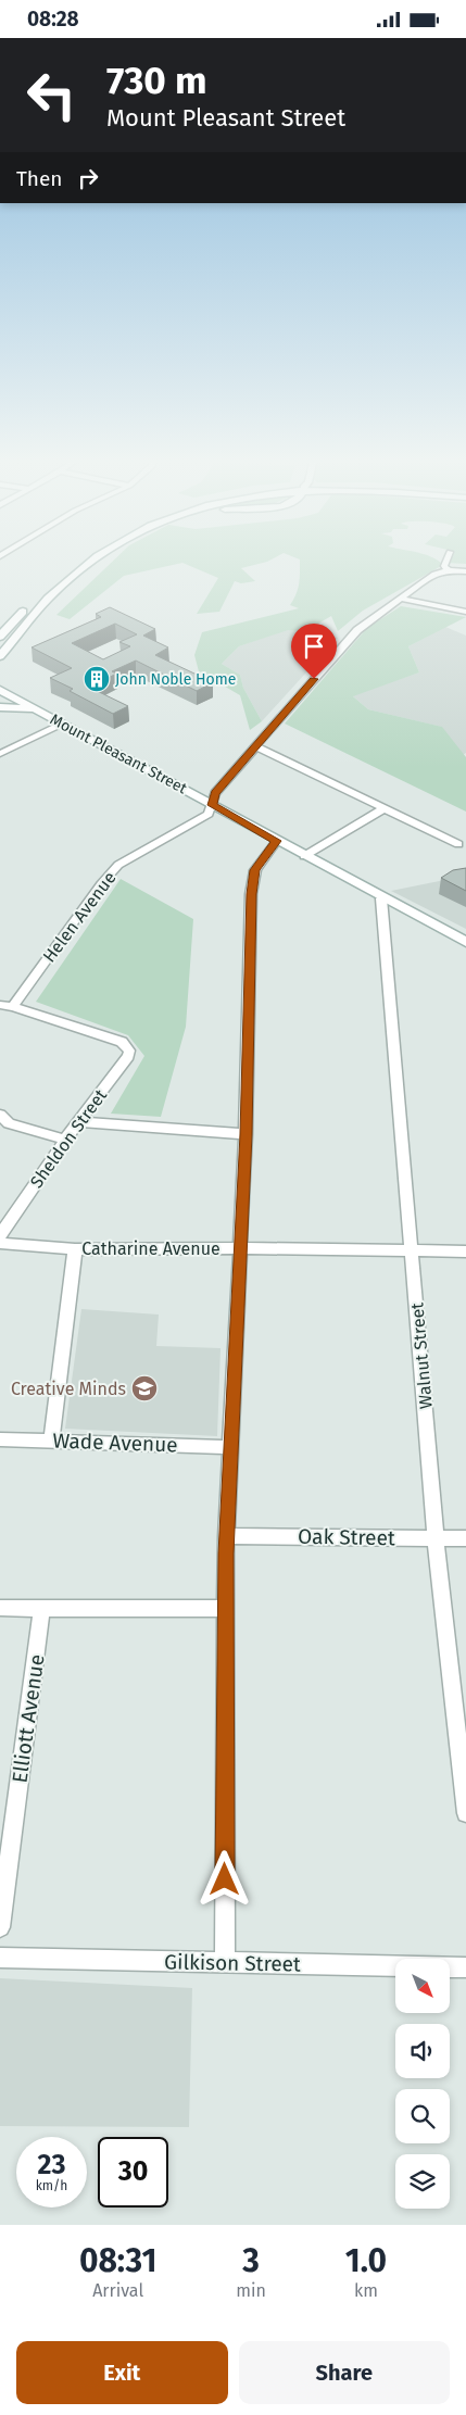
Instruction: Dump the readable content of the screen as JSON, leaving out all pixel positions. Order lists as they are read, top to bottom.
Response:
{
  "streets": {
    "main road": ["Mount Pleasant Street"],
    "street": [
      "Helen Avenue",
      "Sheldon Street",
      "Catharine Avenue",
      "Walnut Street",
      "Wade Avenue",
      "Oak Street",
      "Elliott Avenue",
      "Gilkison Street"
    ]
  },
  "crossings": [
    ["Mount Pleasant Street", "Helen Avenue"],
    ["Mount Pleasant Street", "Walnut Street"],
    ["Helen Avenue", "Sheldon Street"],
    ["Catharine Avenue", "Walnut Street"],
    ["Walnut Street", "Oak Street"]
  ],
  "places": {
    "building": ["John Noble Home"],
    "school or university": ["Creative Minds"]
  },
  "north": "bottom right",
  "page": {
    "status": "08:28",
    "turn": ["730 m", "Mount Pleasant Street"],
    "then": "Then",
    "speed": "23 km/h",
    "limit": "30",
    "eta": [
      "08:31",
      "Arrival",
      "3",
      "min",
      "1.0",
      "km"
    ],
    "buttons": ["Exit", "Share"]
  }
}
